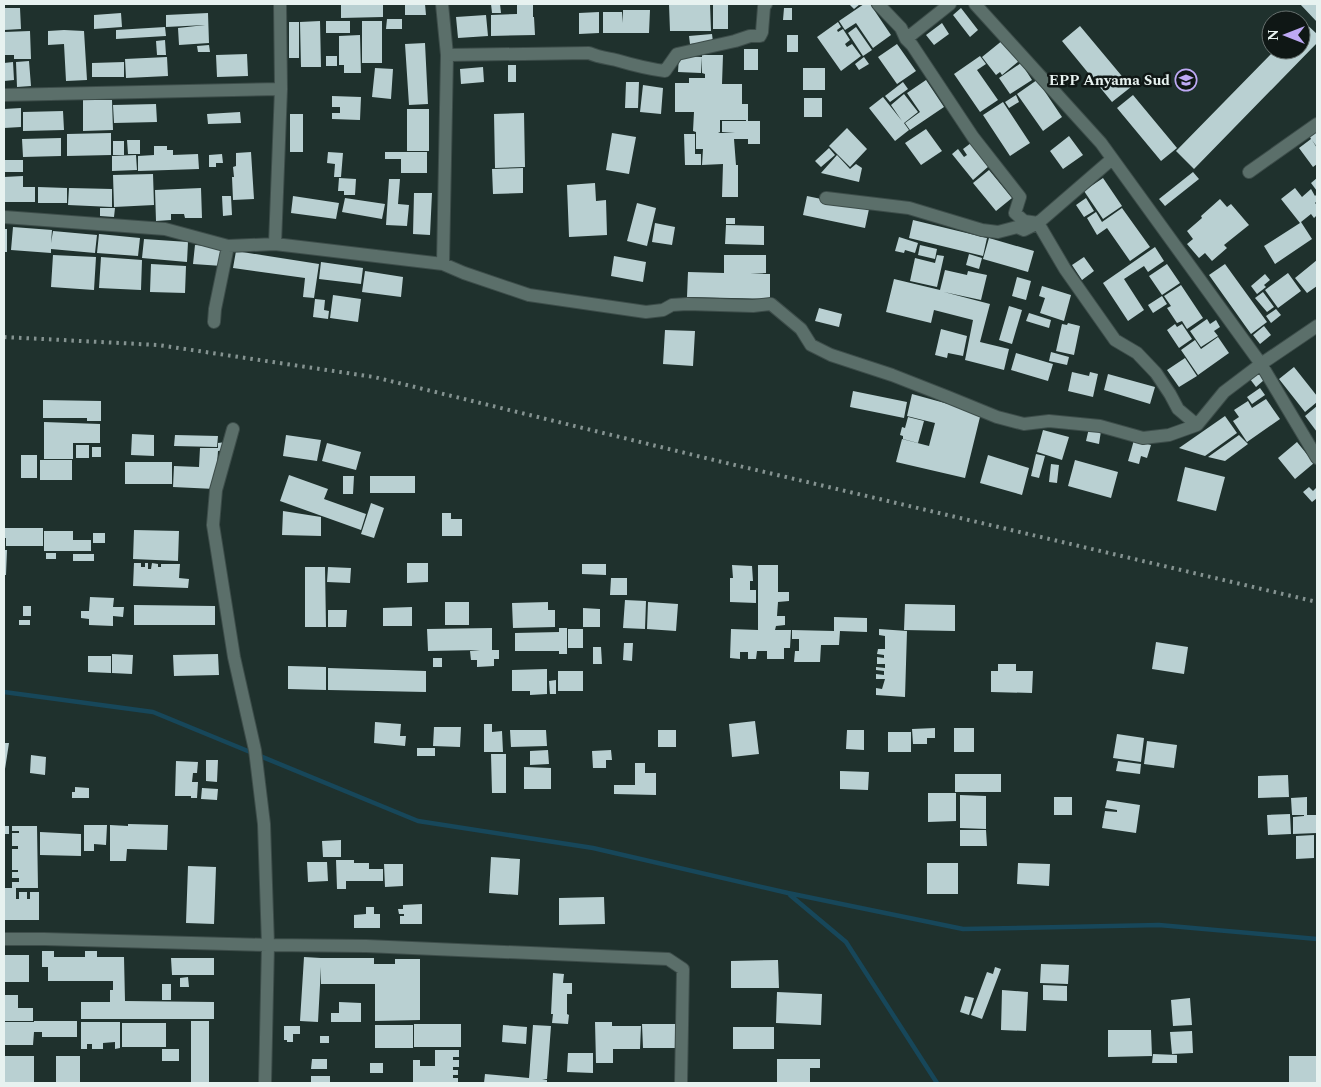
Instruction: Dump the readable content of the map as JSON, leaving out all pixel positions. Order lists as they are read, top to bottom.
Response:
{
  "places": {
    "school or university": ["EPP Anyama Sud"]
  },
  "north": "left"
}
